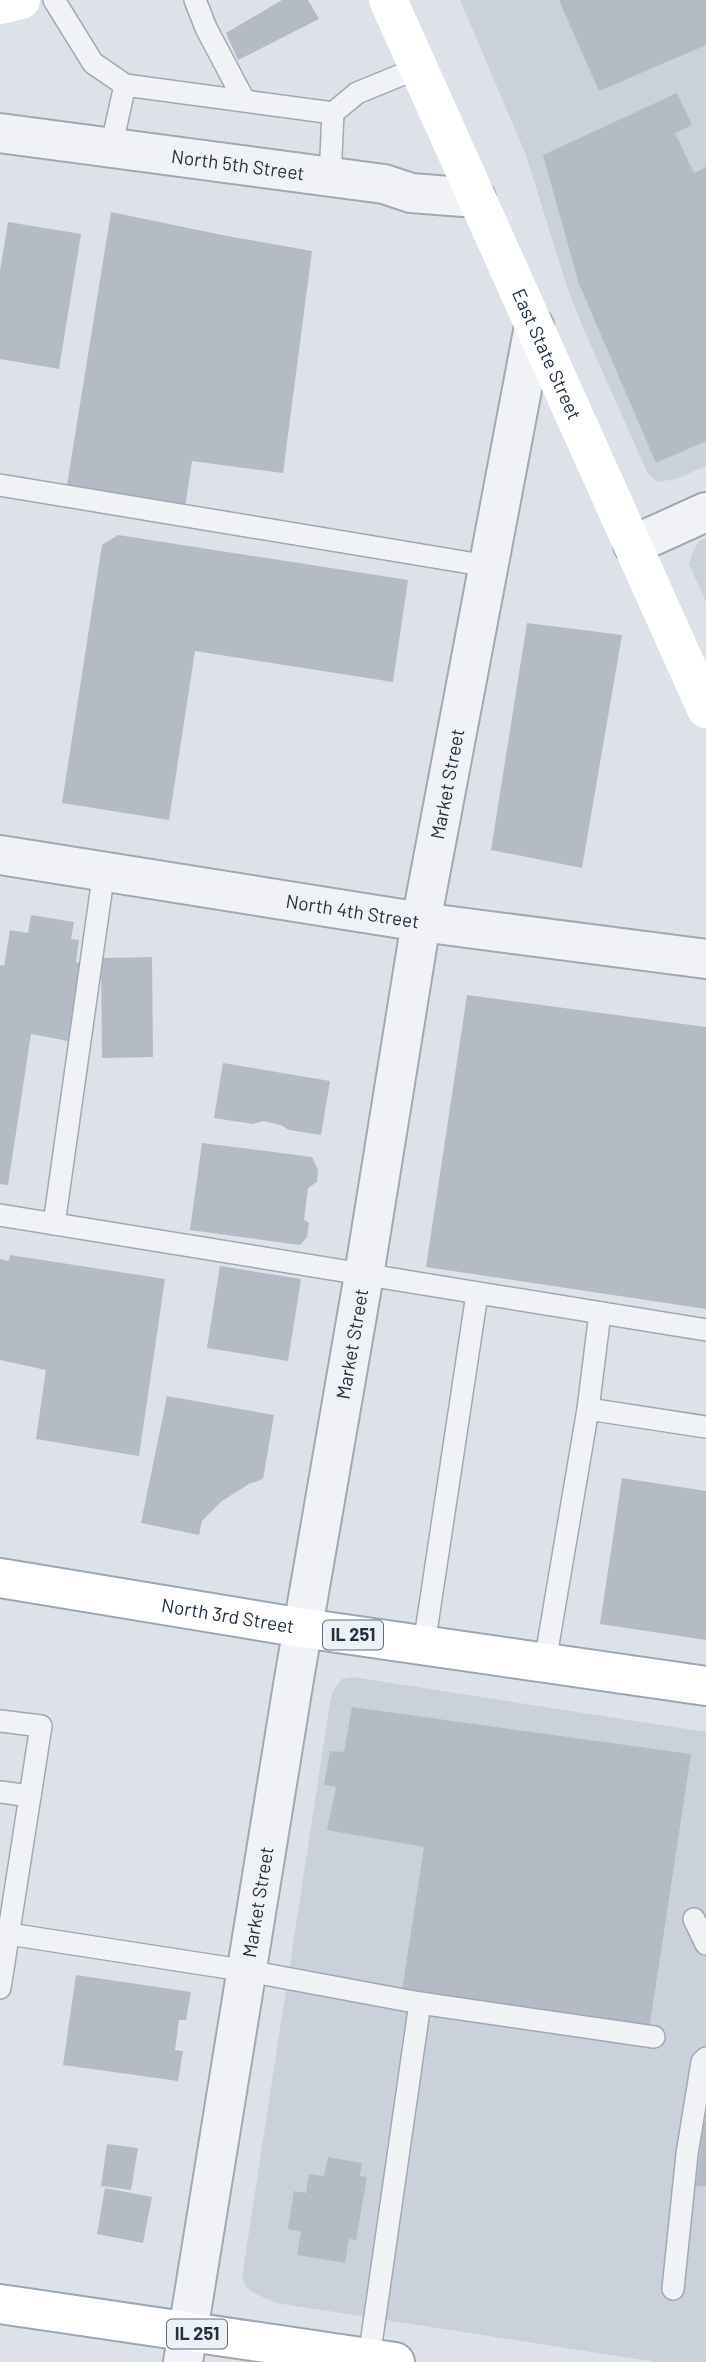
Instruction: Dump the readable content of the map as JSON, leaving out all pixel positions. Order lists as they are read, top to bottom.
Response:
{
  "streets": {
    "main road": ["East State Street", "North 3rd Street", "IL 251"],
    "street": ["North 5th Street", "Market Street", "North 4th Street"]
  },
  "crossings": [
    ["North 5th Street", "East State Street"],
    ["East State Street", "Market Street"],
    ["Market Street", "North 4th Street"],
    ["Market Street", "North 3rd Street"],
    ["Market Street", "IL 251"]
  ]
}
